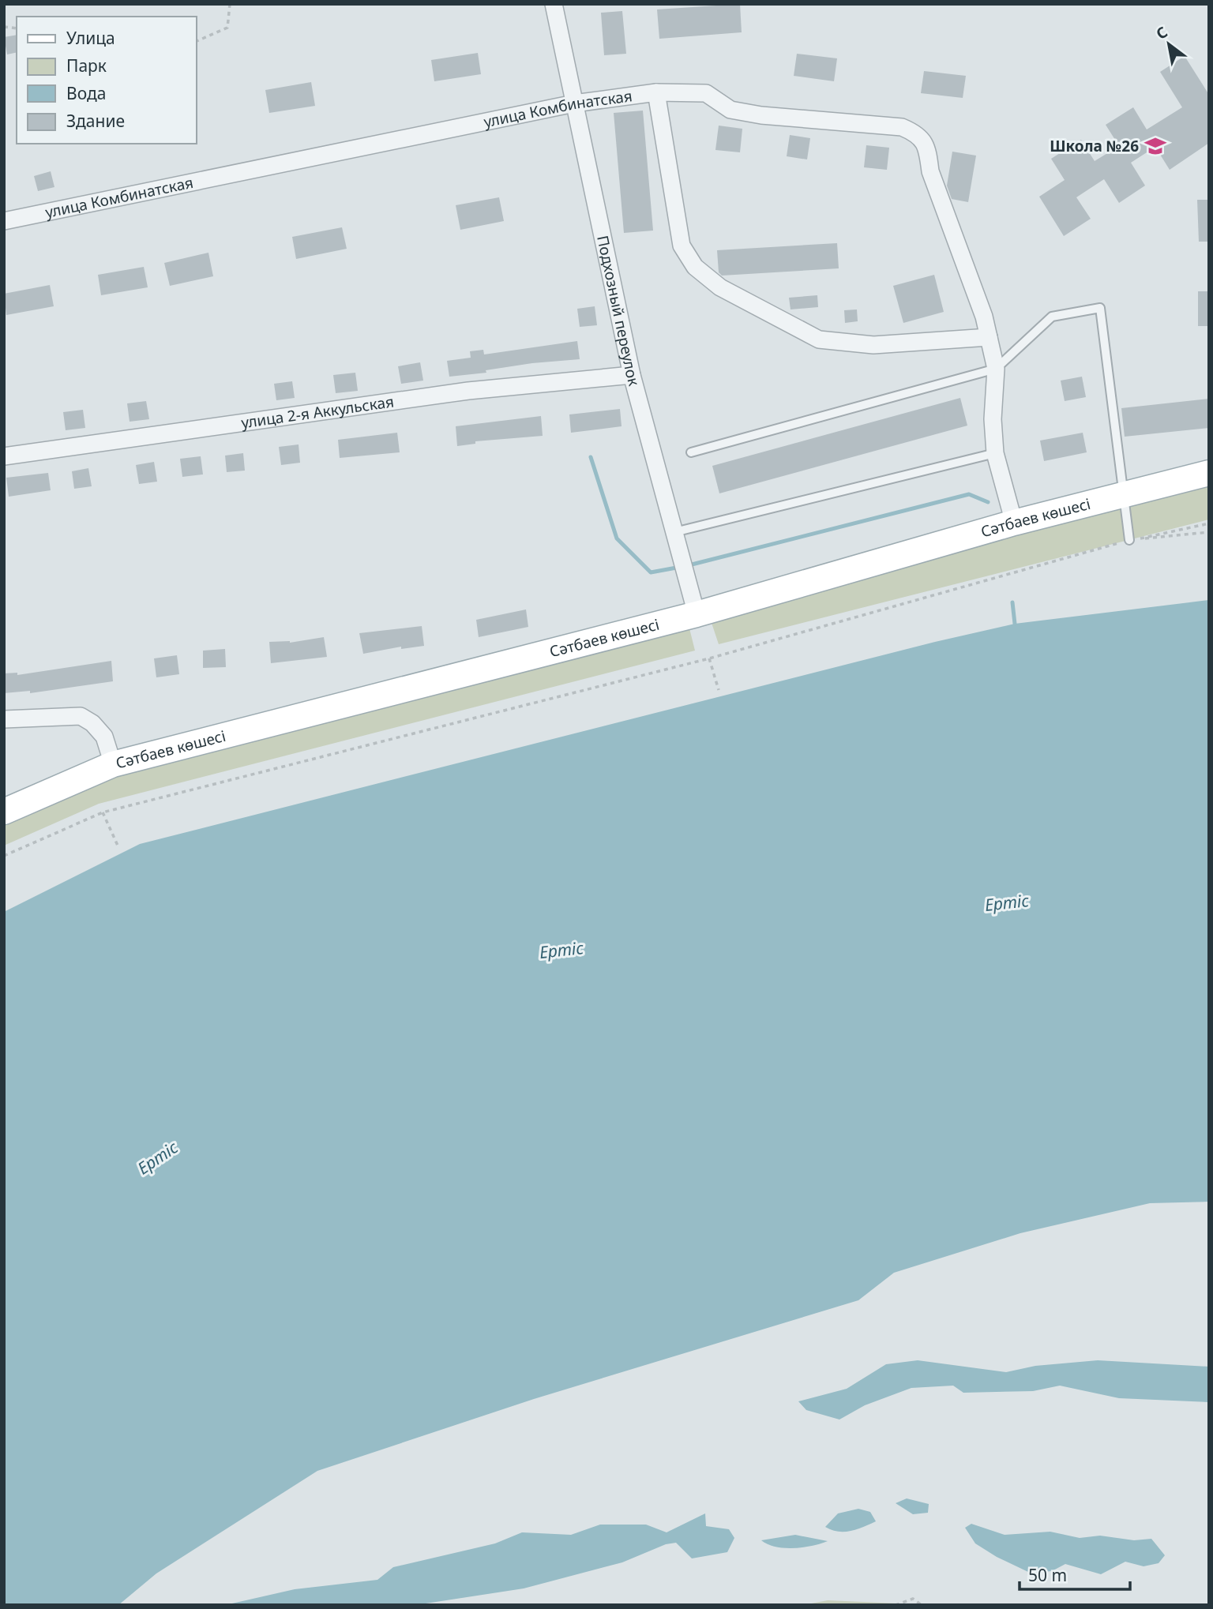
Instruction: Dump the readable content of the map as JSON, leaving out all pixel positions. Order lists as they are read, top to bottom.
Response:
{
  "streets": {
    "main road": ["Сәтбаев көшесі"],
    "street": ["улица Комбинатская", "Подхозный переулок", "улица 2-я Аккульская"]
  },
  "crossings": [
    ["улица Комбинатская", "Подхозный переулок"],
    ["улица Комбинатская", "Сәтбаев көшесі"],
    ["Подхозный переулок", "улица 2-я Аккульская"],
    ["Подхозный переулок", "Сәтбаев көшесі"]
  ],
  "water": ["Ертіс"],
  "places": {
    "school or university": ["Школа №26"]
  },
  "legend": [
    "Улица",
    "Парк",
    "Вода",
    "Здание"
  ],
  "scale_bar": "50 m",
  "north": "top left"
}
